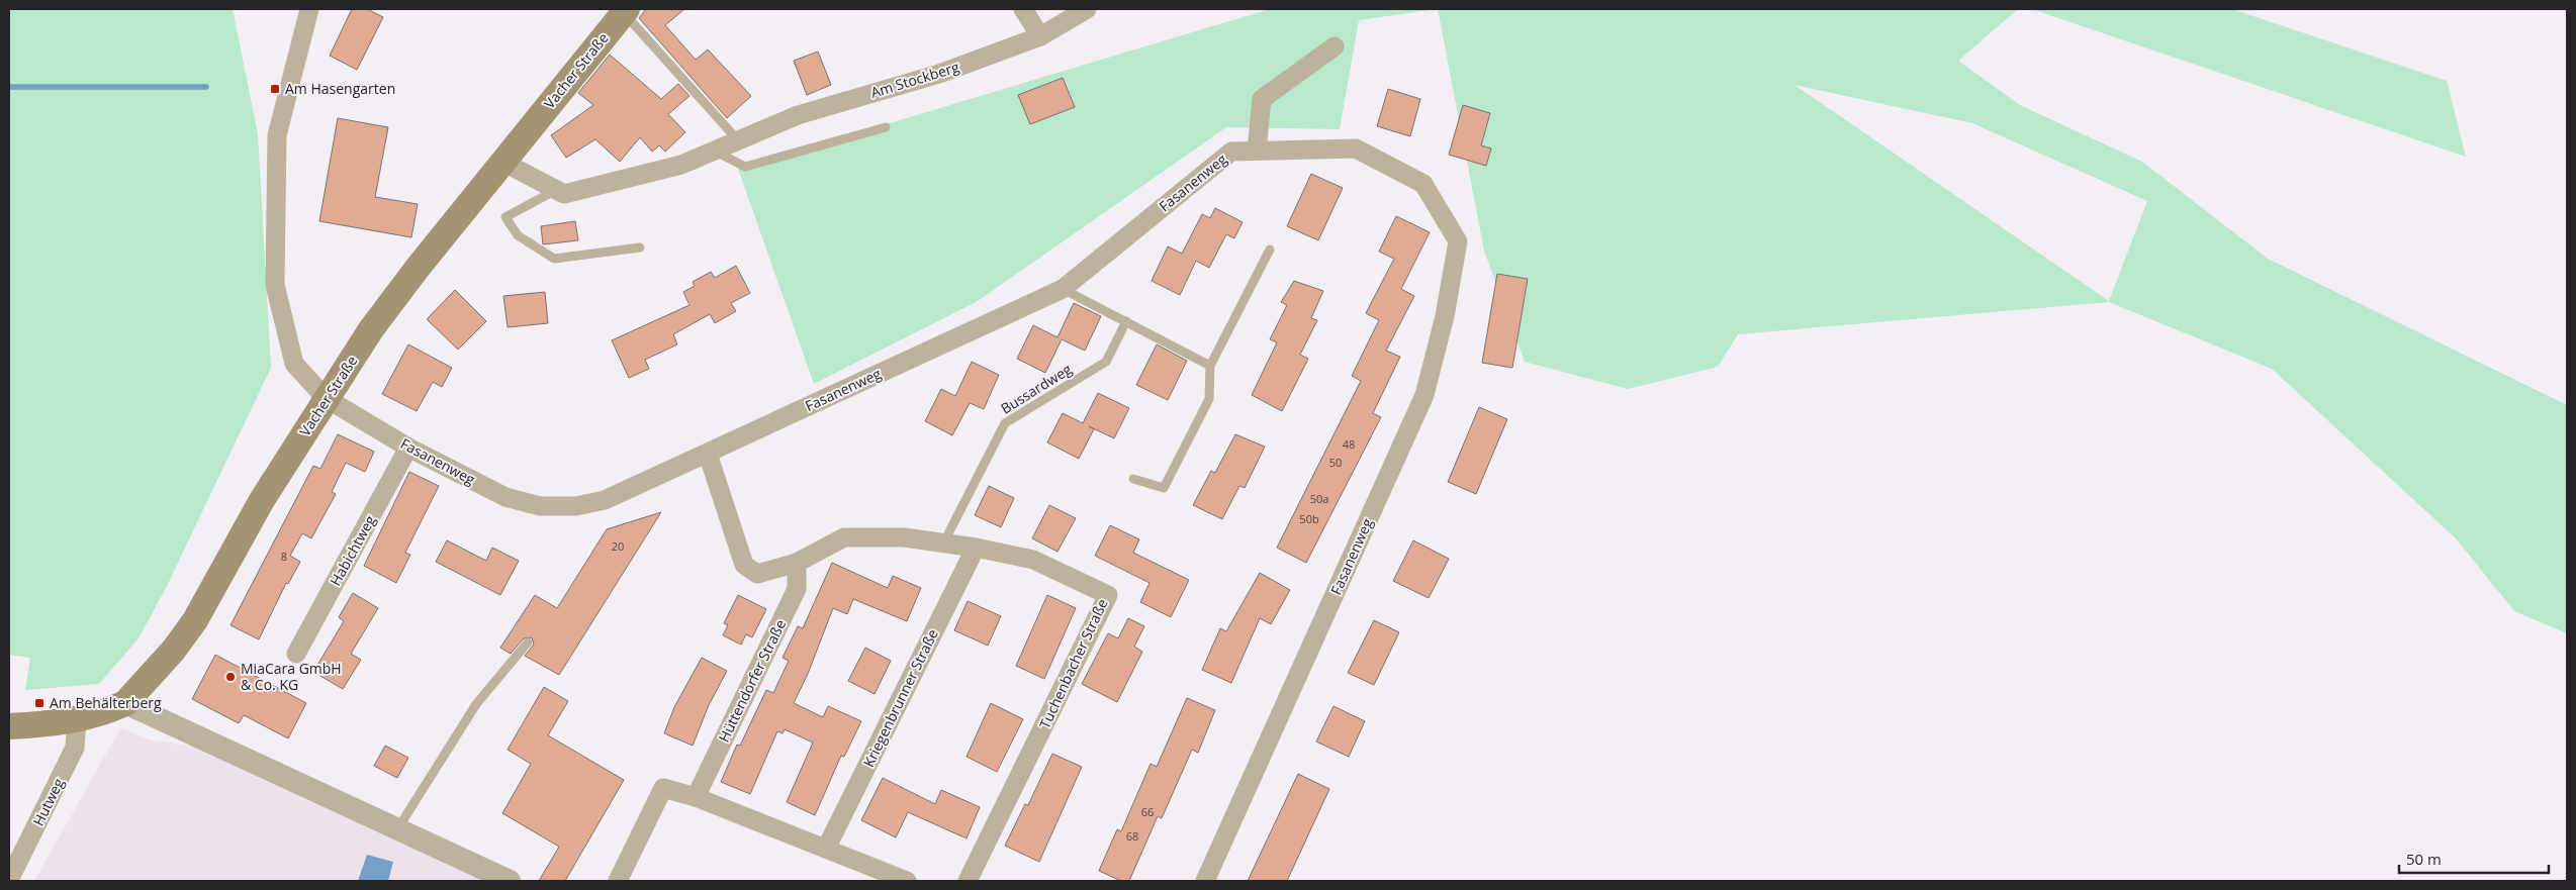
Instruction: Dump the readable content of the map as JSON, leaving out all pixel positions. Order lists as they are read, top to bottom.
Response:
{
  "streets": {
    "main road": ["Vacher Straße"],
    "street": [
      "Am Stockberg",
      "Fasanenweg",
      "Habichtweg",
      "Tuchenbacher Straße",
      "Hüttendorfer Straße",
      "Kriegenbrunner Straße",
      "Hutweg"
    ],
    "lane": ["Bussardweg"]
  },
  "crossings": [
    ["Vacher Straße", "Am Stockberg"],
    ["Vacher Straße", "Fasanenweg"],
    ["Vacher Straße", "Hutweg"],
    ["Fasanenweg", "Habichtweg"],
    ["Fasanenweg", "Tuchenbacher Straße"],
    ["Bussardweg", "Tuchenbacher Straße"],
    ["Tuchenbacher Straße", "Hüttendorfer Straße"],
    ["Tuchenbacher Straße", "Kriegenbrunner Straße"]
  ],
  "places": {
    "transit": ["Am Hasengarten", "Am Behälterberg"],
    "other": ["MiaCara GmbH & Co. KG"]
  },
  "house_numbers": [
    "48",
    "50",
    "50a",
    "50b",
    "20",
    "8",
    "66",
    "68"
  ],
  "scale_bar": "50 m"
}
